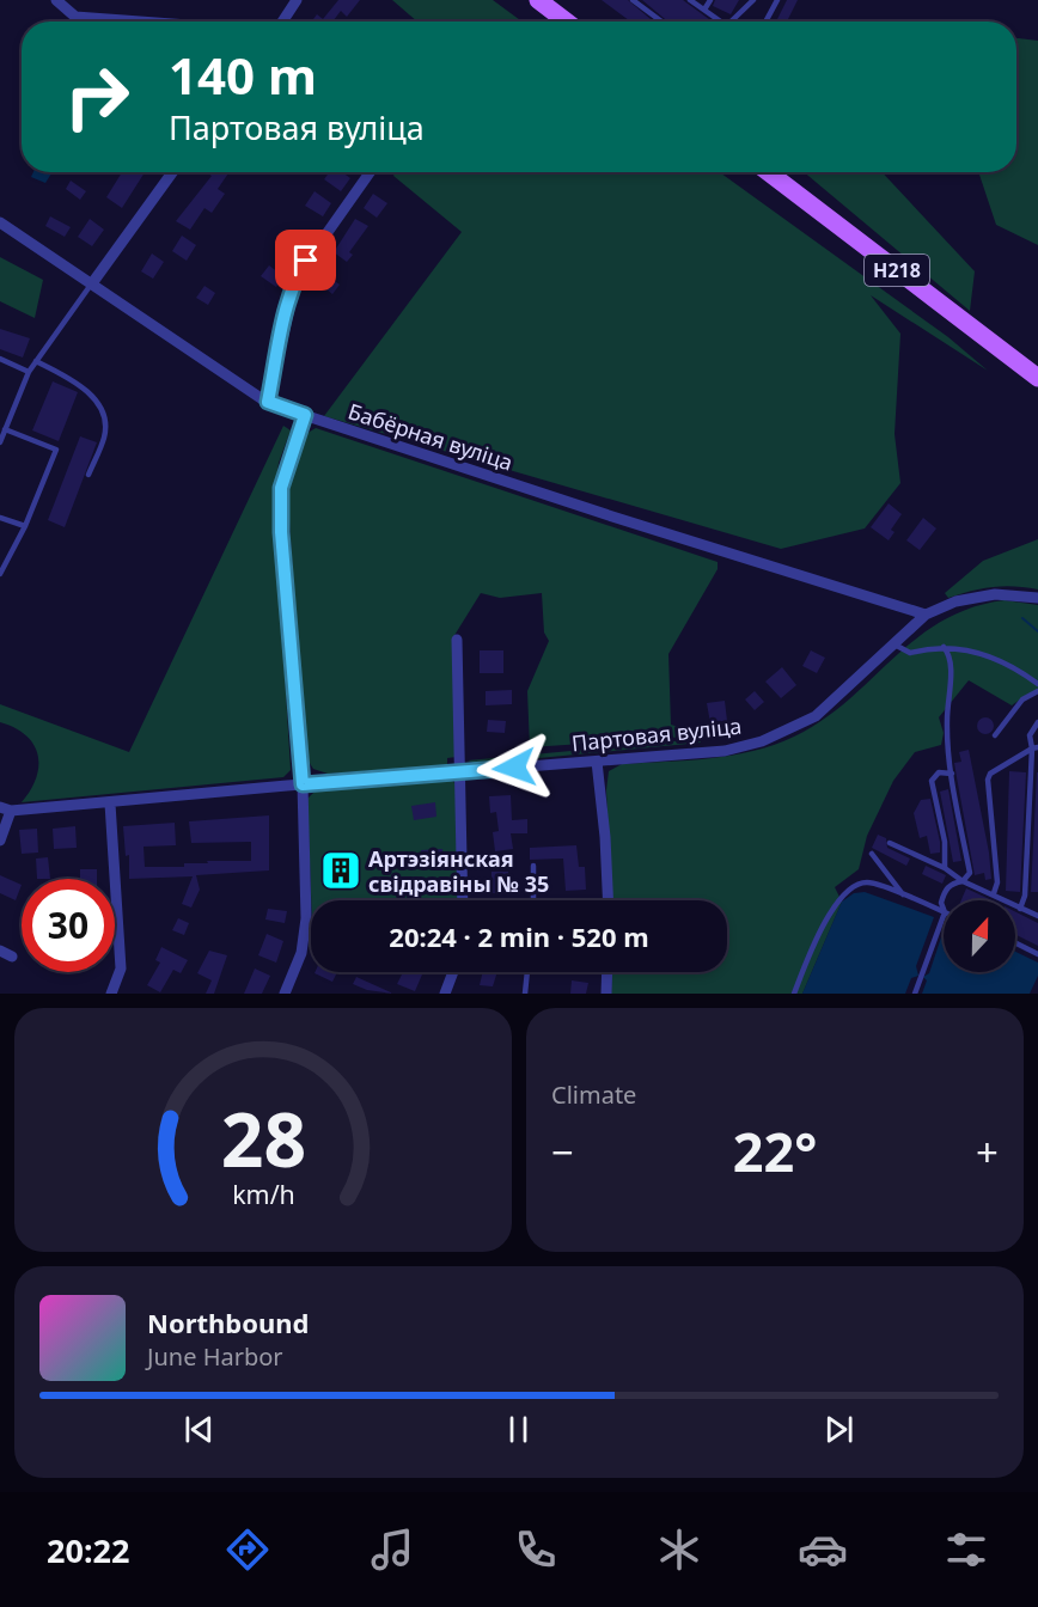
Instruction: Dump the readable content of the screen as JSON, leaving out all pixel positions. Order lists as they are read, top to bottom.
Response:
{
  "streets": {
    "main road": ["Н218"],
    "street": ["Бабёрная вуліца", "Партовая вуліца"]
  },
  "crossings": [
    ["Бабёрная вуліца", "Партовая вуліца"]
  ],
  "places": {
    "building": ["Артэзіянская свідравіны № 35"]
  },
  "north": "top",
  "page": {
    "turn": ["140 m", "Партовая вуліца"],
    "limit": "30",
    "trip": "20:24 · 2 min · 520 m",
    "tile": "Climate",
    "heat": ["−", "22°", "+"],
    "song": ["Northbound", "June Harbor"],
    "tabs": "20:22",
    "gauge": ["28", "km/h"]
  }
}
